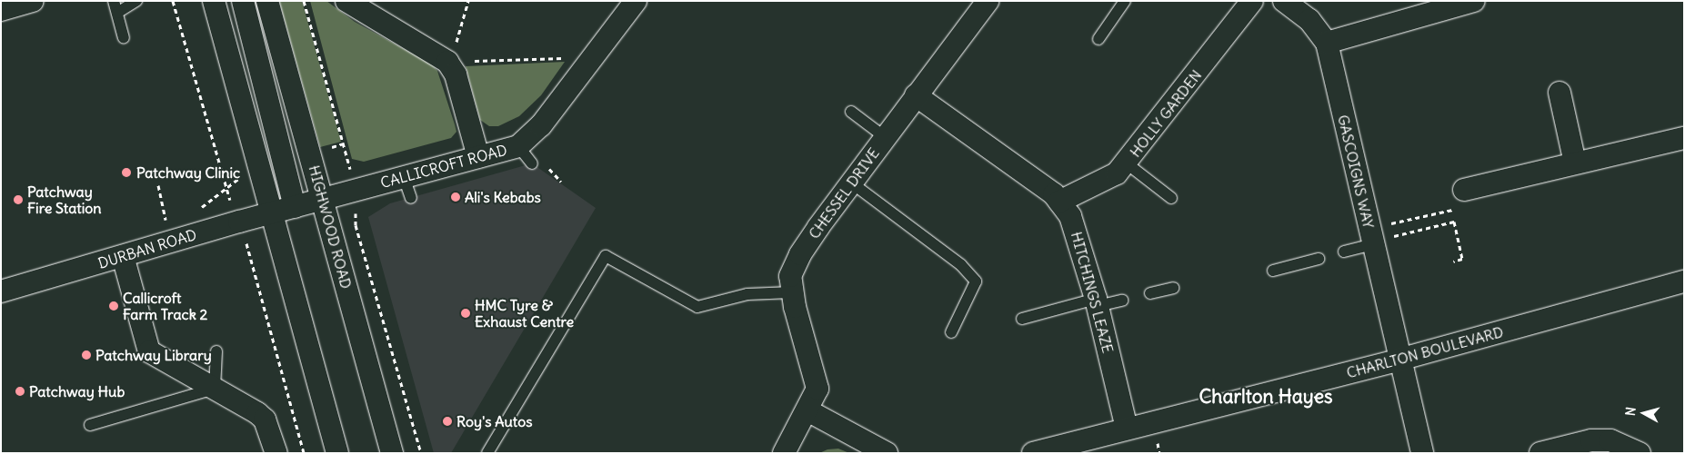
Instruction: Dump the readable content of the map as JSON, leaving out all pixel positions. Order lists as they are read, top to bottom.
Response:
{
  "streets": {
    "street": [
      "HOLLY GARDEN",
      "CALLICROFT ROAD",
      "GASCOIGNS WAY",
      "CHESSEL DRIVE",
      "HIGHWOOD ROAD",
      "DURBAN ROAD",
      "HITCHINGS LEAZE",
      "CHARLTON BOULEVARD"
    ]
  },
  "crossings": [
    ["HOLLY GARDEN", "HITCHINGS LEAZE"],
    ["CALLICROFT ROAD", "HIGHWOOD ROAD"],
    ["CALLICROFT ROAD", "DURBAN ROAD"],
    ["GASCOIGNS WAY", "CHARLTON BOULEVARD"],
    ["CHESSEL DRIVE", "HITCHINGS LEAZE"],
    ["HIGHWOOD ROAD", "DURBAN ROAD"],
    ["HITCHINGS LEAZE", "CHARLTON BOULEVARD"]
  ],
  "districts": ["Charlton Hayes"],
  "places": [
    "Patchway Clinic",
    "Ali's Kebabs",
    "Patchway Fire Station",
    "Callicroft Farm Track 2",
    "HMC Tyre & Exhaust Centre",
    "Patchway Library",
    "Patchway Hub",
    "Roy's Autos"
  ],
  "north": "left"
}
